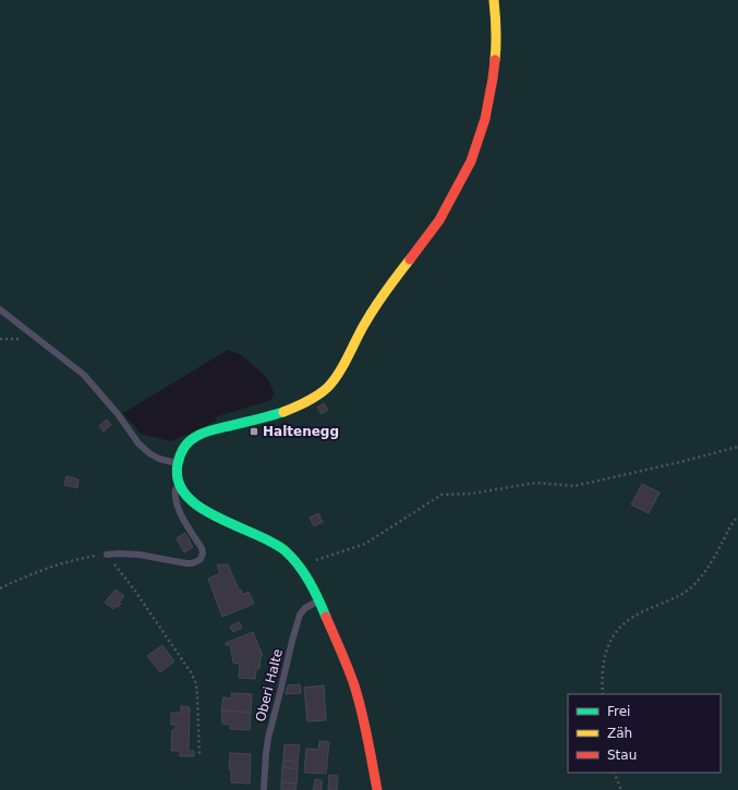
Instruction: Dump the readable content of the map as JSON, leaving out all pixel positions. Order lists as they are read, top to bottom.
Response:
{
  "streets": {
    "lane": ["Oberi Halte"]
  },
  "places": {
    "transit": ["Haltenegg"]
  },
  "legend": ["Frei", "Zäh", "Stau"]
}
